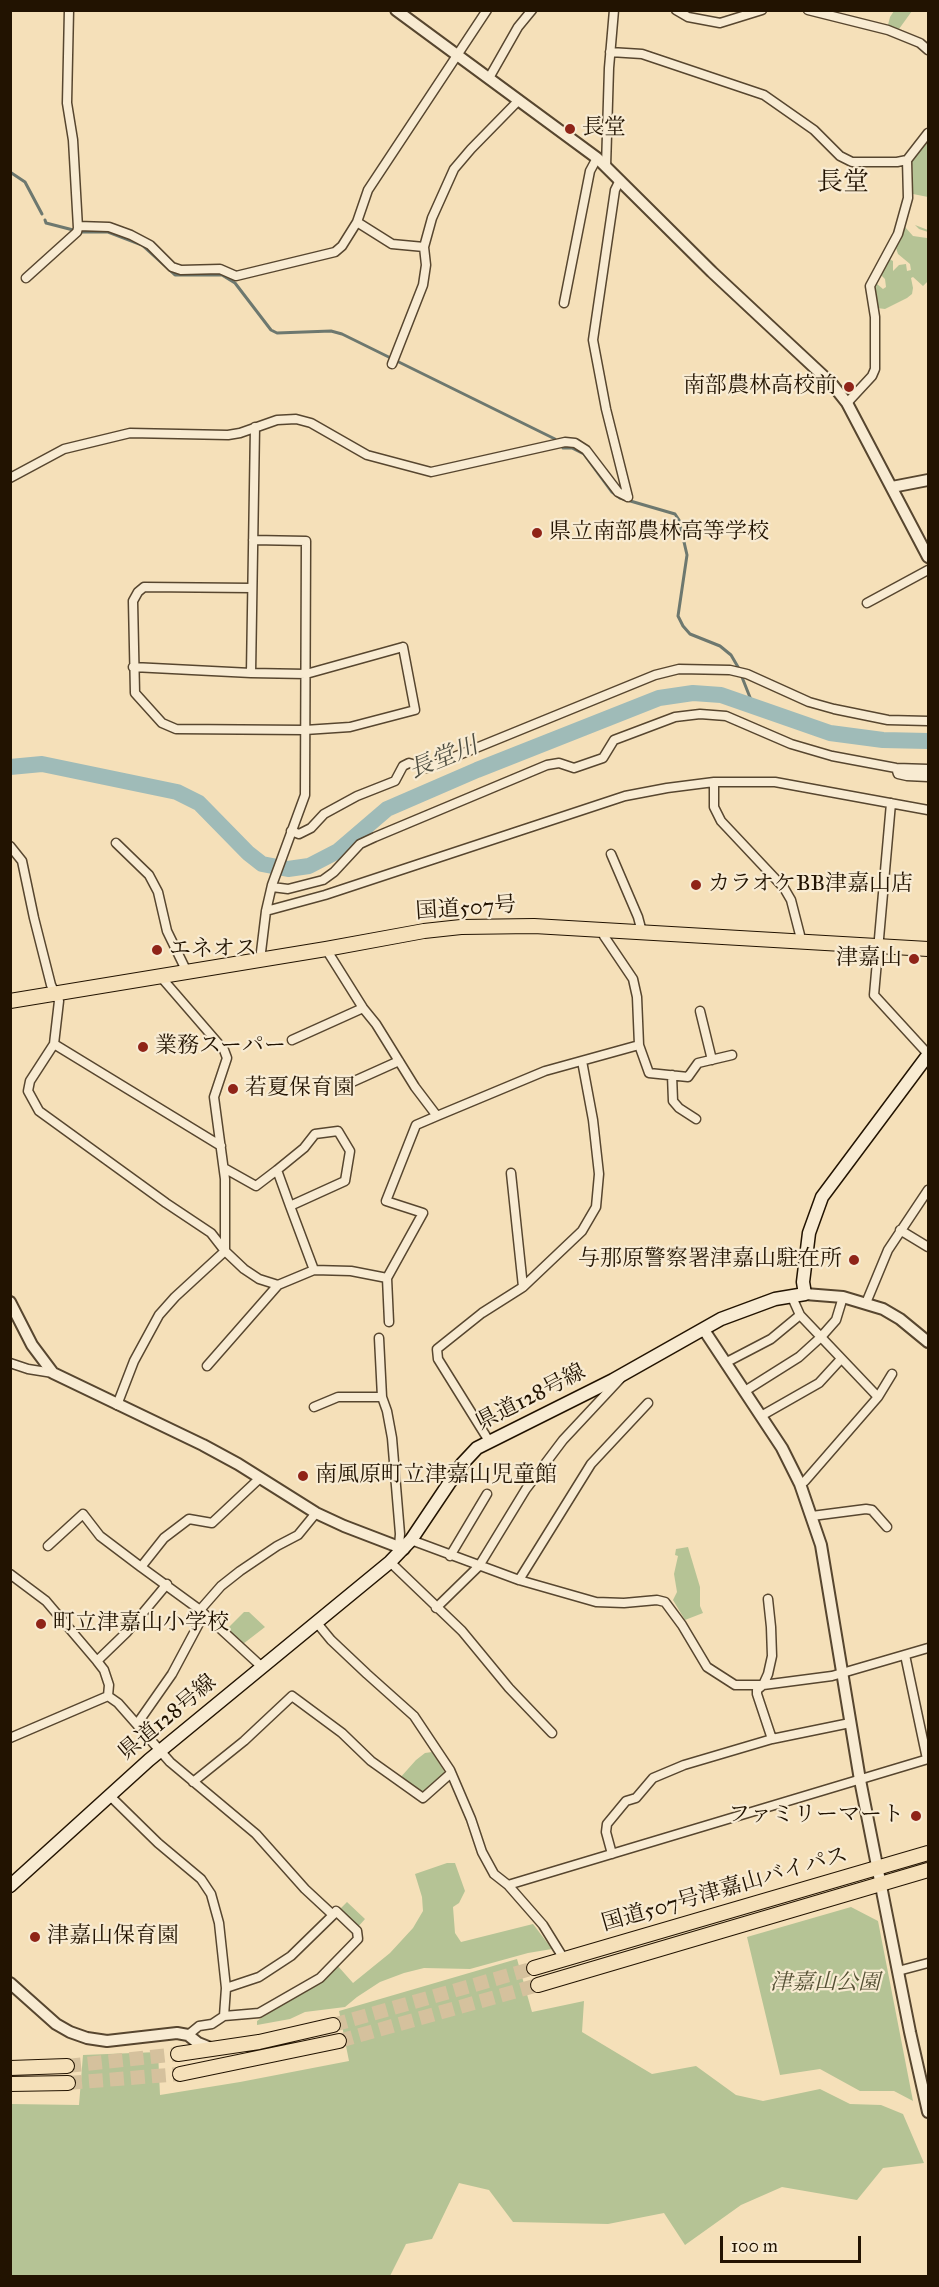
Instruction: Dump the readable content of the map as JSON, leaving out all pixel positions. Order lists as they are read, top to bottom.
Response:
{
  "streets": {
    "highway": ["国道507号", "国道507号津嘉山バイパス"],
    "main road": ["県道128号線"]
  },
  "districts": ["長堂"],
  "water": ["長堂川"],
  "parks": ["津嘉山公園"],
  "places": [
    "長堂",
    "南部農林高校前",
    "県立南部農林高等学校",
    "カラオケBB津嘉山店",
    "エネオス",
    "津嘉山",
    "業務スーパー",
    "若夏保育園",
    "与那原警察署津嘉山駐在所",
    "南風原町立津嘉山児童館",
    "町立津嘉山小学校",
    "ファミリーマート",
    "津嘉山保育園"
  ],
  "scale_bar": "100 m"
}
